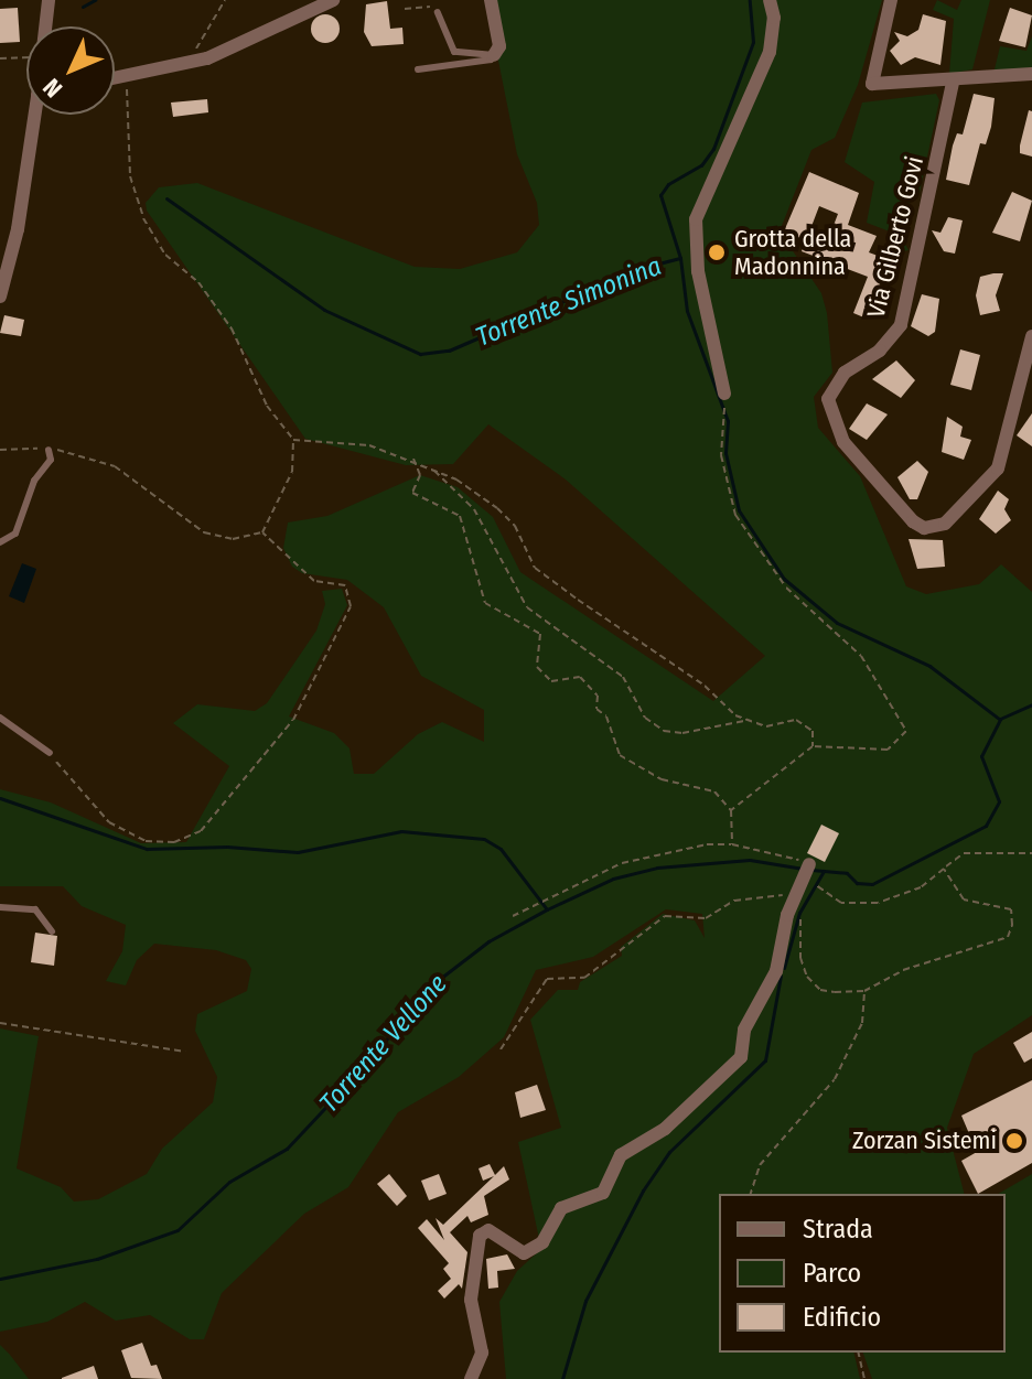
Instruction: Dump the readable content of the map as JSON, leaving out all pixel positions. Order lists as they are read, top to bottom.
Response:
{
  "streets": {
    "street": ["Via Gilberto Govi"]
  },
  "water": ["Torrente Simonina", "Torrente Vellone"],
  "places": ["Grotta della Madonnina", "Zorzan Sistemi"],
  "legend": ["Strada", "Parco", "Edificio"],
  "north": "bottom left"
}
